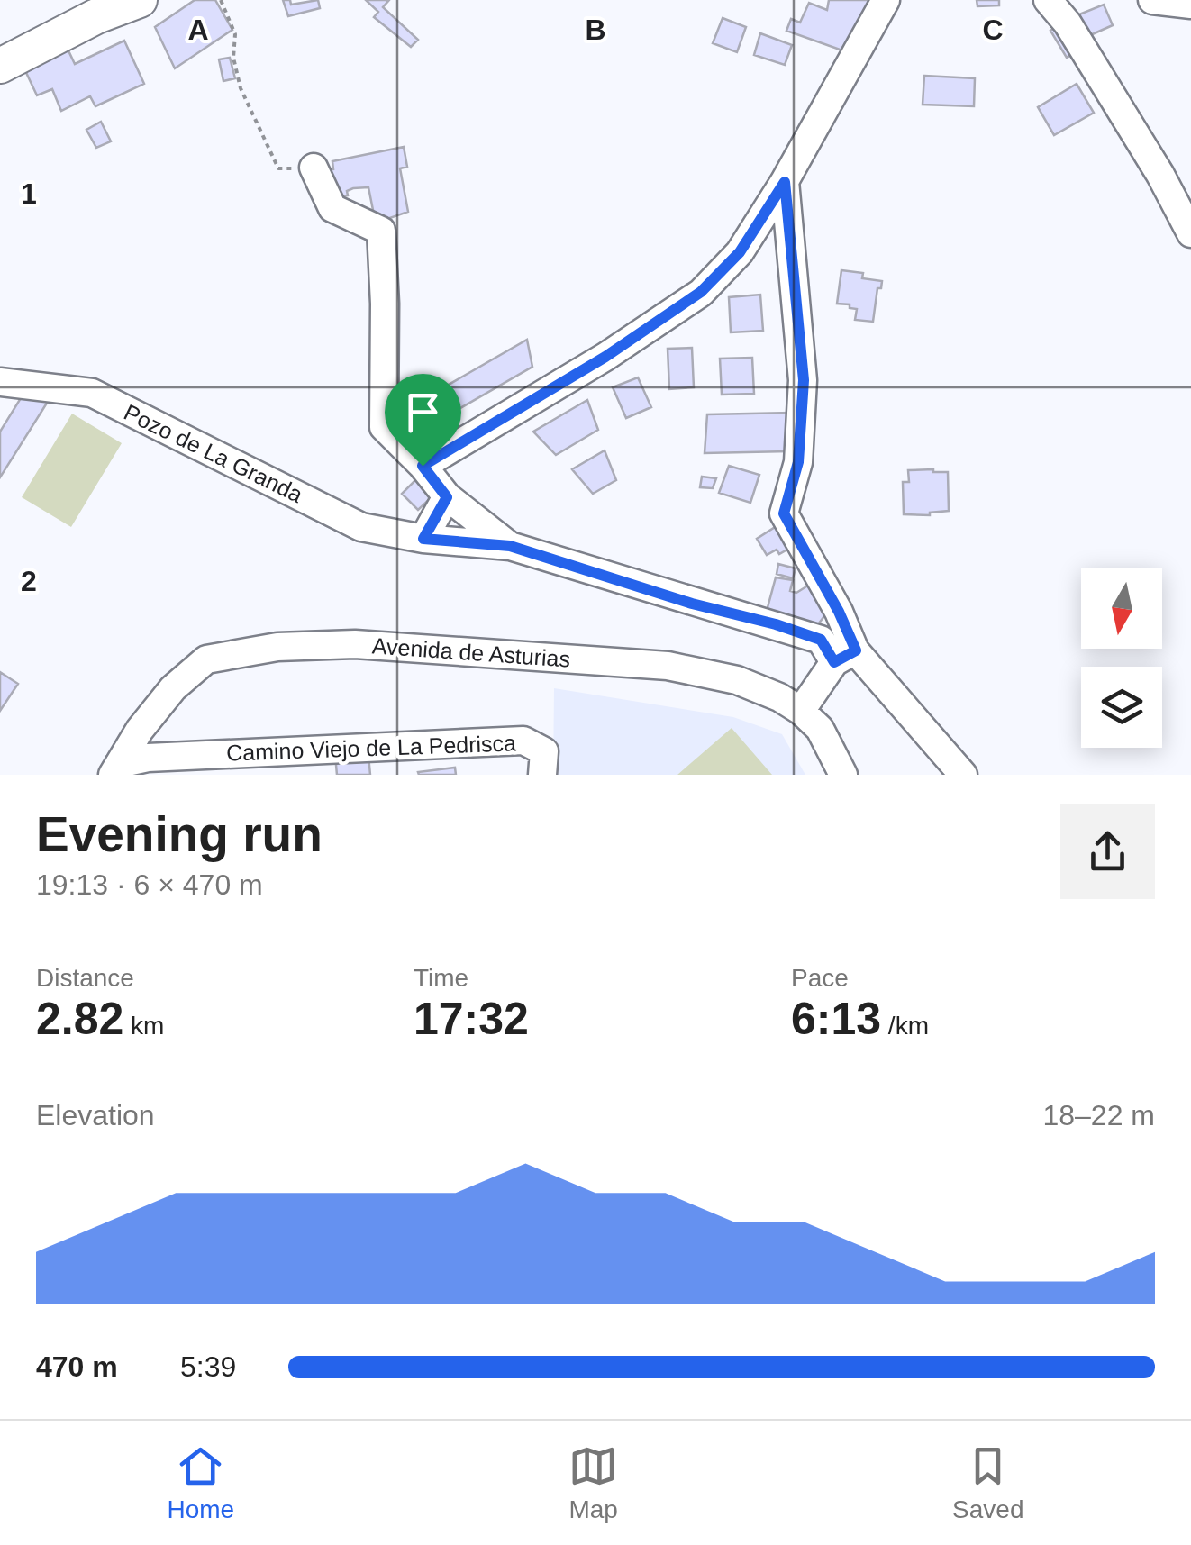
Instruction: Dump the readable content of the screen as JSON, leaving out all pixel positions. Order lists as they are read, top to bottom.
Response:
{
  "streets": {
    "street": ["Pozo de La Granda", "Avenida de Asturias", "Camino Viejo de La Pedrisca"]
  },
  "crossings": [
    ["Avenida de Asturias", "Camino Viejo de La Pedrisca"]
  ],
  "north": "bottom",
  "page": {
    "heading": ["Evening run", "19:13 · 6 × 470 m"],
    "stats": [
      ["Distance", "2.82 km"],
      ["Time", "17:32"],
      ["Pace", "6:13 /km"]
    ],
    "chart": ["Elevation", "18–22 m"],
    "list": [
      {
        "name": "470 m",
        "note": "5:39"
      }
    ],
    "tabs": ["Home", "Map", "Saved"]
  },
  "grid": {
    "columns": ["A", "B", "C"],
    "rows": ["1", "2"]
  }
}
